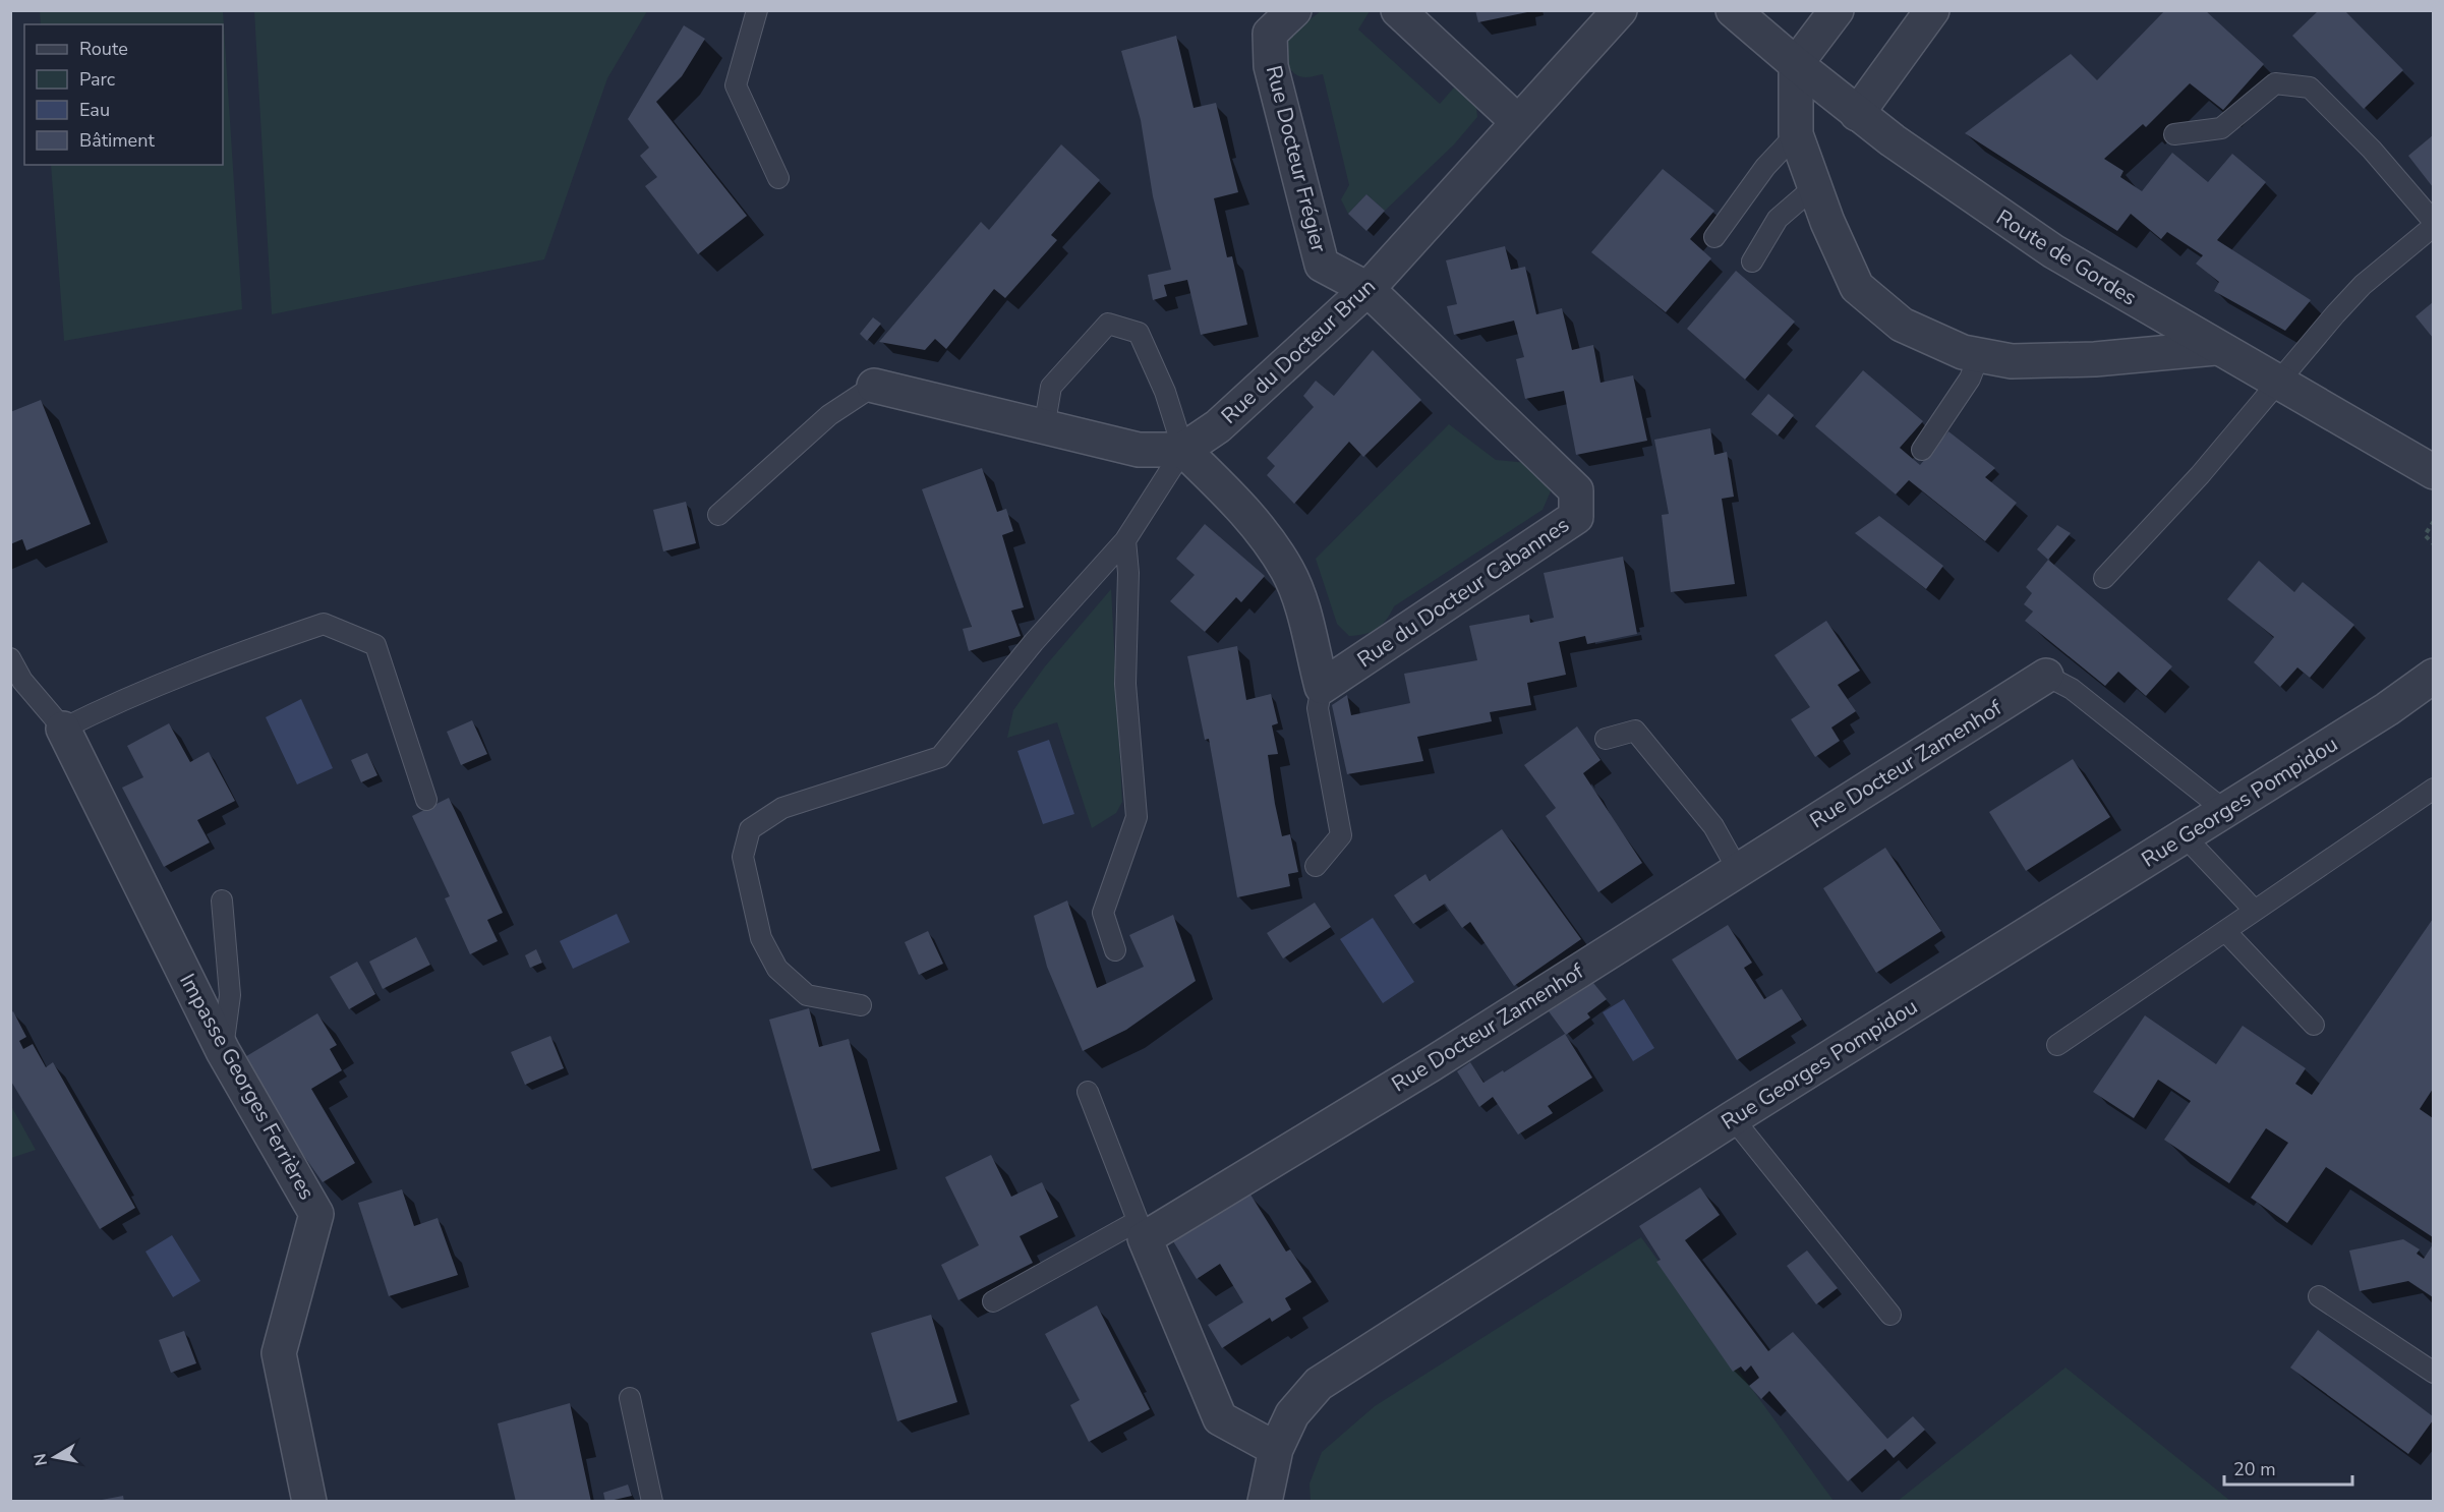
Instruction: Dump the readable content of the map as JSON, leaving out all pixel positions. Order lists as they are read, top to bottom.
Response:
{
  "streets": {
    "street": [
      "Rue Docteur Frégier",
      "Route de Gordes",
      "Rue du Docteur Brun",
      "Rue du Docteur Cabannes",
      "Rue Docteur Zamenhof",
      "Rue Georges Pompidou",
      "Impasse Georges Ferrières"
    ]
  },
  "crossings": [
    ["Rue Docteur Frégier", "Rue du Docteur Brun"],
    ["Rue Docteur Frégier", "Rue du Docteur Cabannes"],
    ["Rue du Docteur Brun", "Rue du Docteur Cabannes"]
  ],
  "legend": [
    "Route",
    "Parc",
    "Eau",
    "Bâtiment"
  ],
  "scale_bar": "20 m",
  "north": "left"
}
